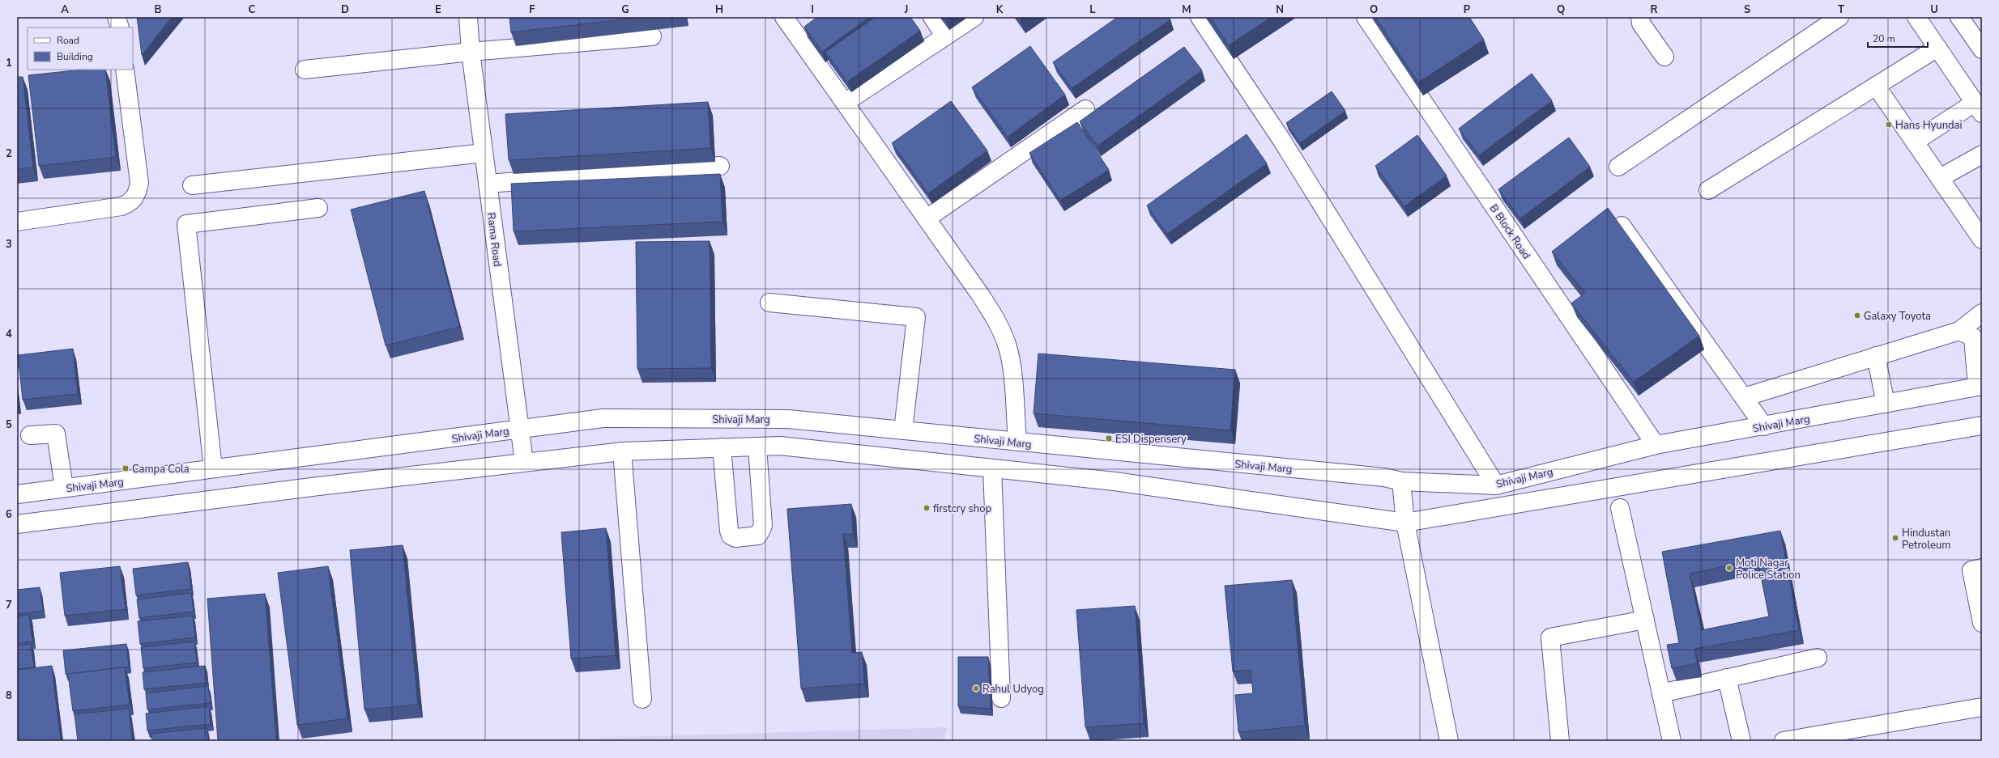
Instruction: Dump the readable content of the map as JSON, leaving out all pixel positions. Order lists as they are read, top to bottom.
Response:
{
  "streets": {
    "street": ["B Block Road", "Rama Road", "Shivaji Marg"]
  },
  "crossings": [
    ["B Block Road", "Shivaji Marg"],
    ["Rama Road", "Shivaji Marg"]
  ],
  "places": {
    "other": [
      "Hans Hyundai",
      "Galaxy Toyota",
      "firstcry shop",
      "Hindustan Petroleum",
      "Moti Nagar Police Station",
      "Rahul Udyog"
    ],
    "transit": ["ESI Dispensery", "Campa Cola"]
  },
  "legend": ["Road", "Building"],
  "scale_bar": "20 m",
  "grid": {
    "columns": [
      "A",
      "B",
      "C",
      "D",
      "E",
      "F",
      "G",
      "H",
      "I",
      "J",
      "K",
      "L",
      "M",
      "N",
      "O",
      "P",
      "Q",
      "R",
      "S",
      "T",
      "U"
    ],
    "rows": [
      "1",
      "2",
      "3",
      "4",
      "5",
      "6",
      "7",
      "8"
    ]
  }
}
